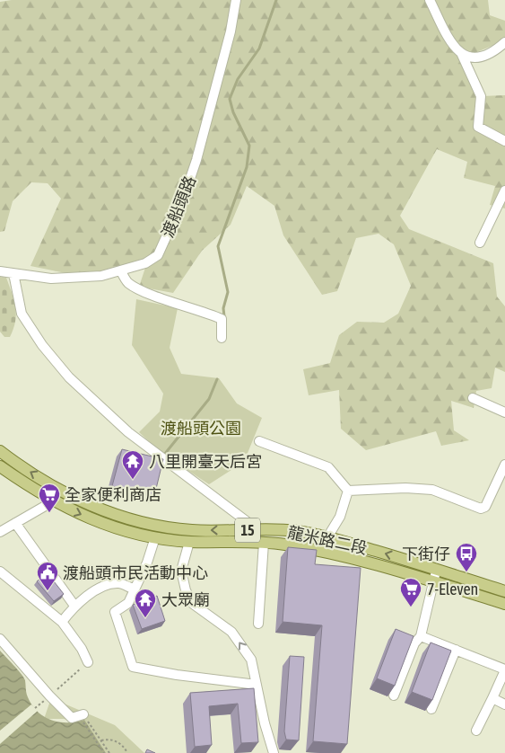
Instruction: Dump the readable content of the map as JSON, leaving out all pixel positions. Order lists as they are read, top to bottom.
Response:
{
  "streets": {
    "main road": ["15", "龍米路二段"],
    "street": ["渡船頭路"]
  },
  "parks": ["渡船頭公園"],
  "places": {
    "temple": ["八里開臺天后宮", "大眾廟"],
    "supermarket": ["全家便利商店", "7-Eleven"],
    "bus stop": ["下街仔"],
    "public building": ["渡船頭市民活動中心"]
  }
}
